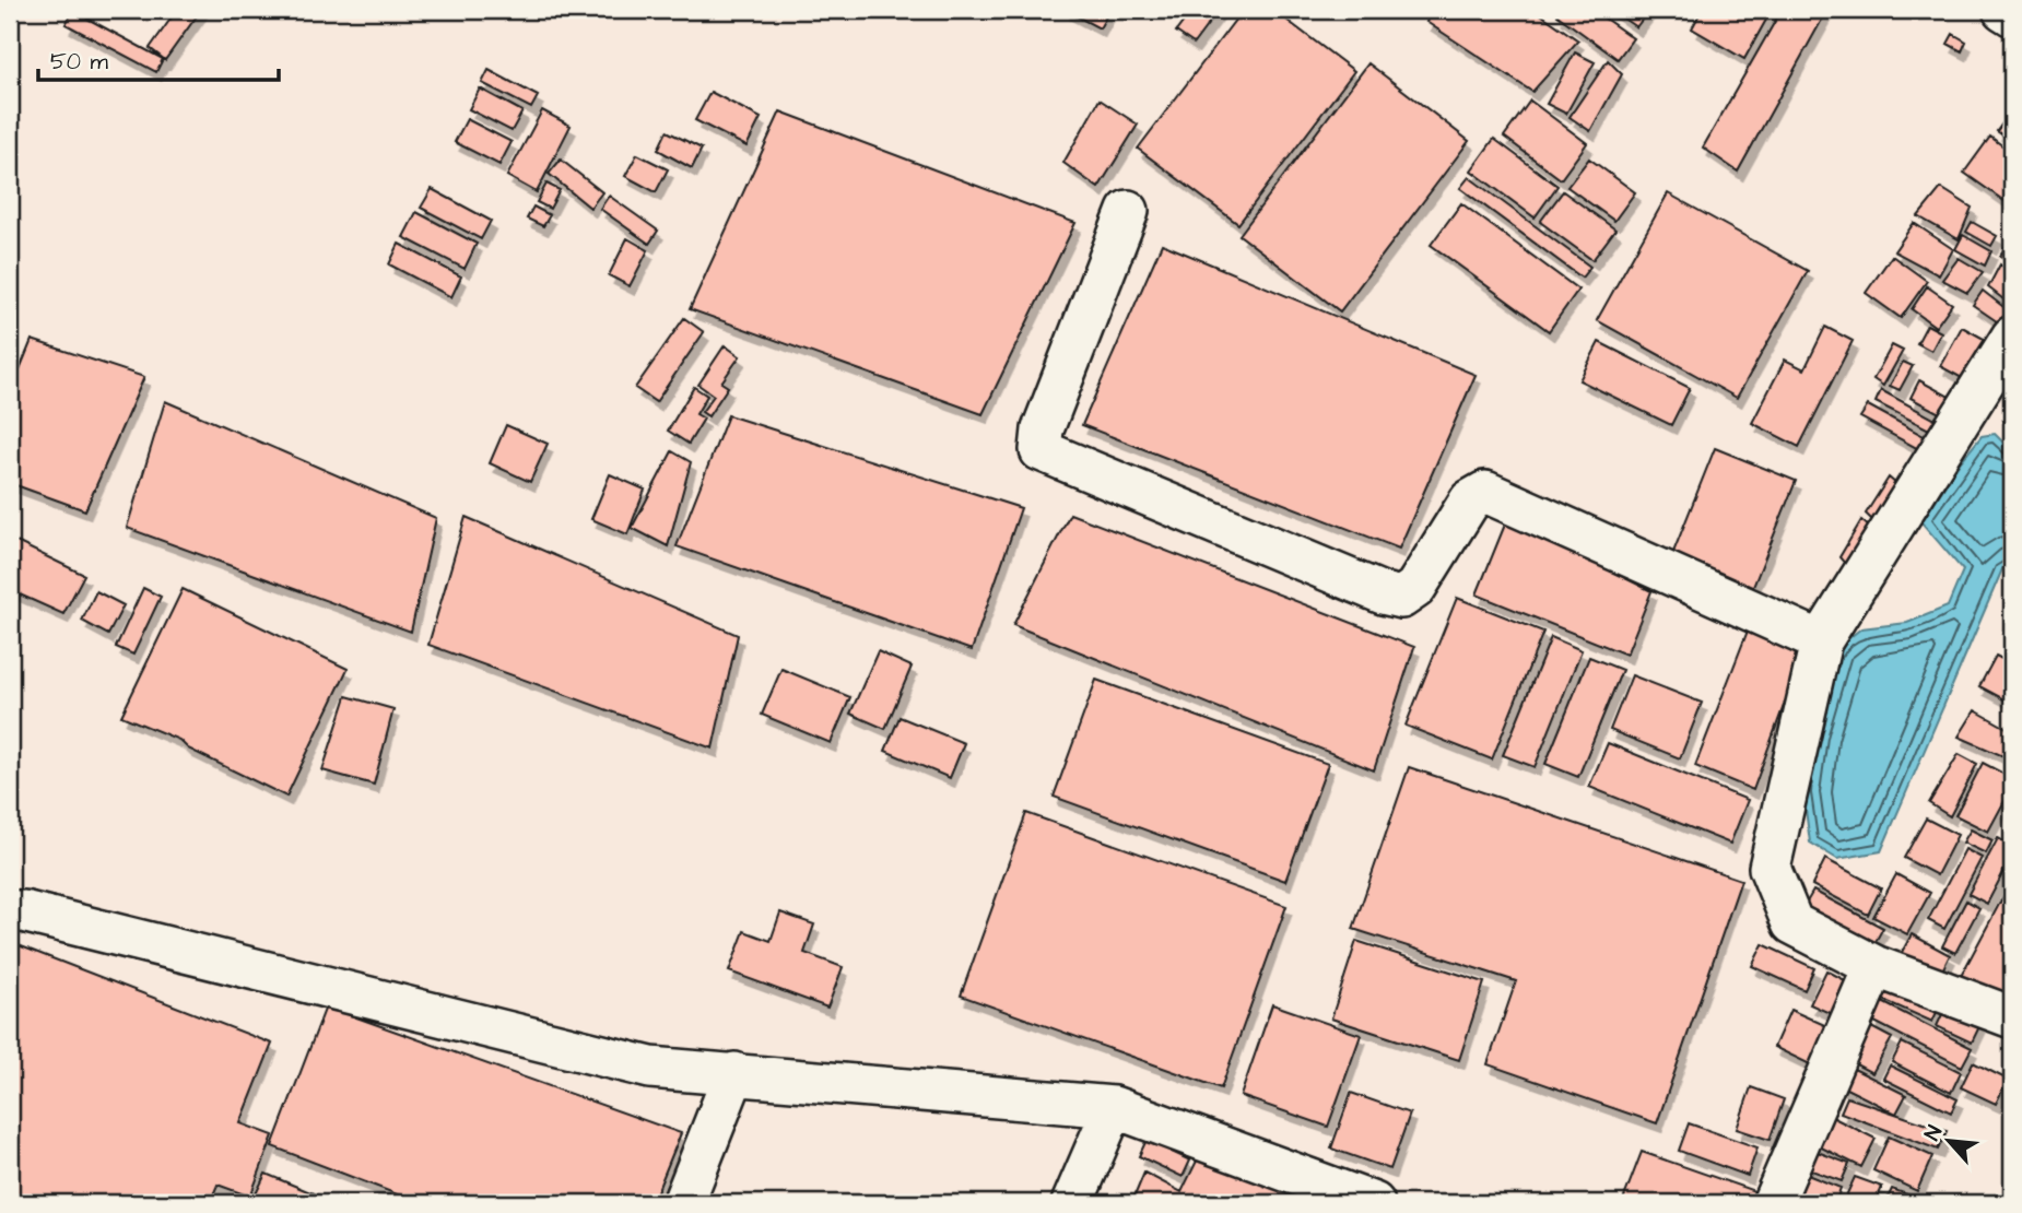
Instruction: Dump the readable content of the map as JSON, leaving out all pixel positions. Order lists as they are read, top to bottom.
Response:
{
  "scale_bar": "50 m",
  "north": "top left"
}
